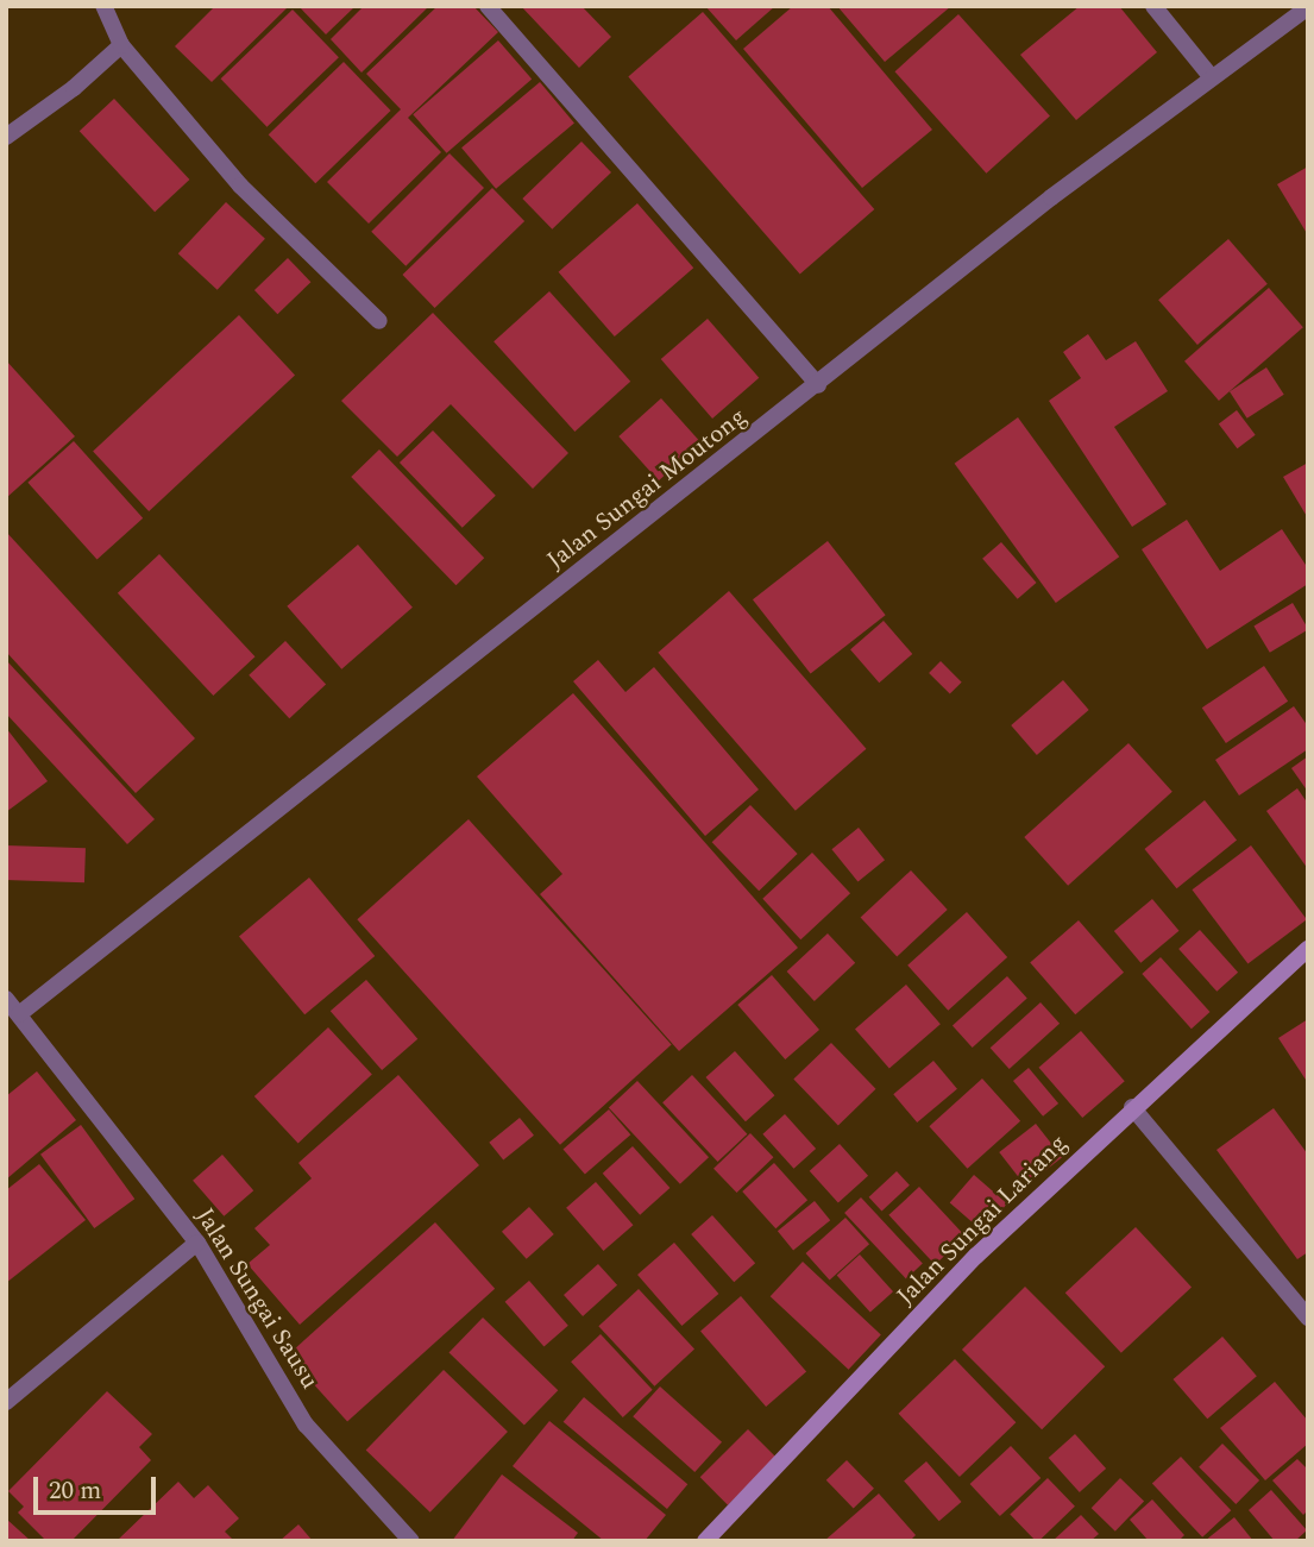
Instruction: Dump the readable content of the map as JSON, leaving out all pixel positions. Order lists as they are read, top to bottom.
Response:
{
  "streets": {
    "street": ["Jalan Sungai Moutong", "Jalan Sungai Lariang", "Jalan Sungai Sausu"]
  },
  "crossings": [
    ["Jalan Sungai Moutong", "Jalan Sungai Sausu"]
  ],
  "scale_bar": "20 m"
}
